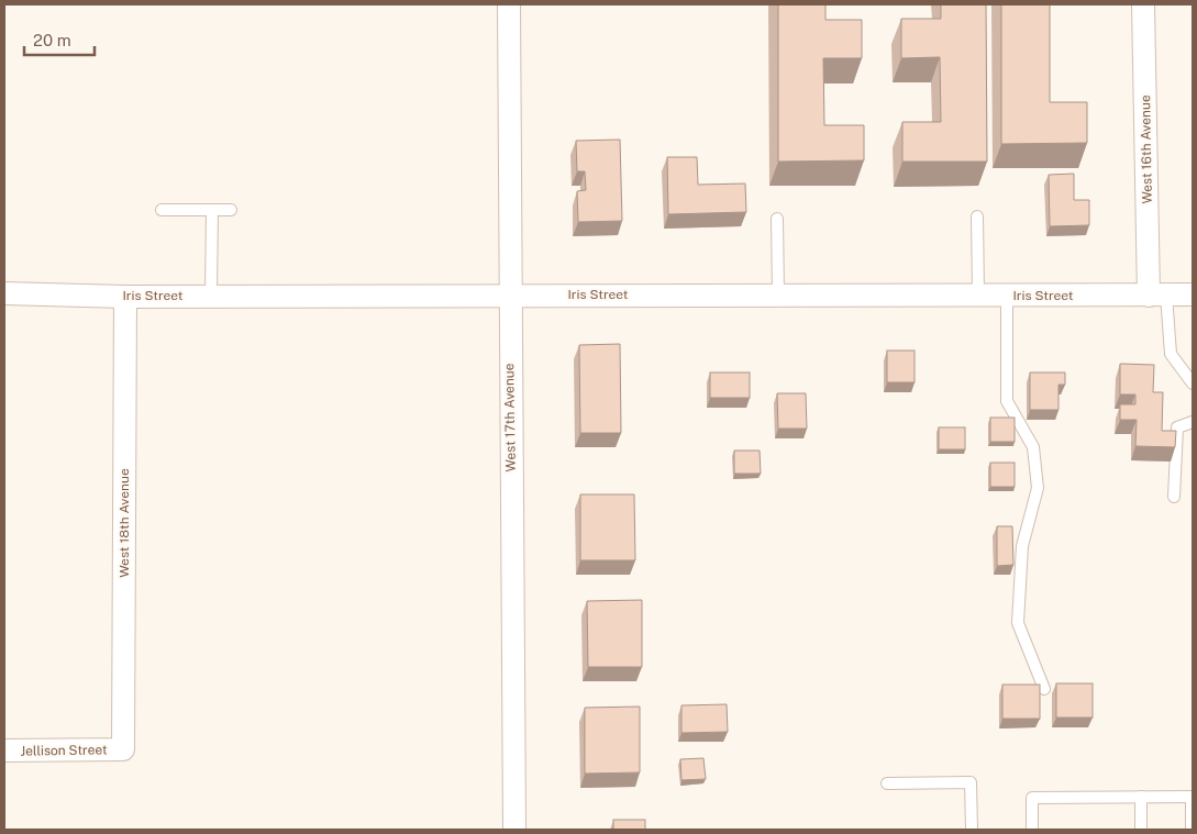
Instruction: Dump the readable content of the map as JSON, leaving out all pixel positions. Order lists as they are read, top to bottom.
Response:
{
  "streets": {
    "street": [
      "West 16th Avenue",
      "Iris Street",
      "West 17th Avenue",
      "West 18th Avenue",
      "Jellison Street"
    ]
  },
  "crossings": [
    ["West 16th Avenue", "Iris Street"],
    ["Iris Street", "West 17th Avenue"],
    ["Iris Street", "West 18th Avenue"],
    ["West 18th Avenue", "Jellison Street"]
  ],
  "scale_bar": "20 m"
}
